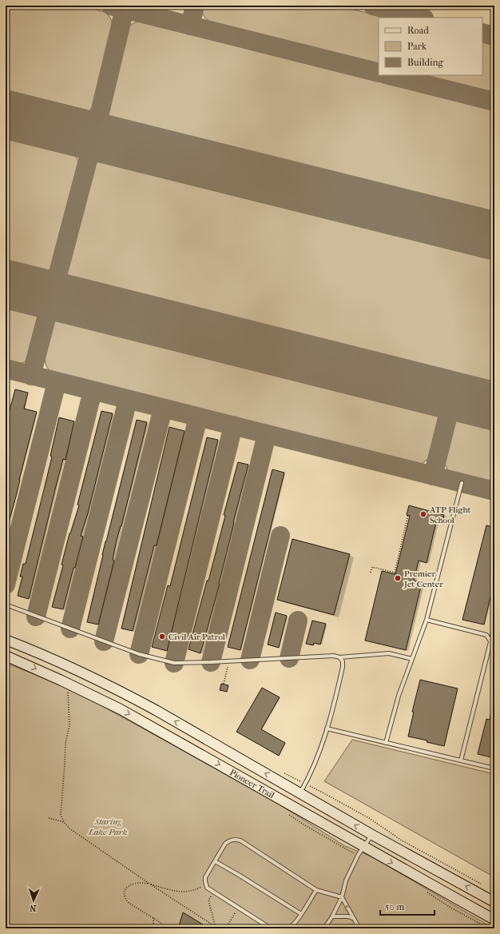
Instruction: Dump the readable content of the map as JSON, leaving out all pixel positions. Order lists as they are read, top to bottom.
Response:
{
  "streets": {
    "main road": ["Pioneer Trail"]
  },
  "parks": ["Staring Lake Park"],
  "places": ["ATP Flight School", "Premier Jet Center", "Civil Air Patrol"],
  "legend": ["Road", "Park", "Building"],
  "scale_bar": "50 m",
  "north": "bottom"
}
